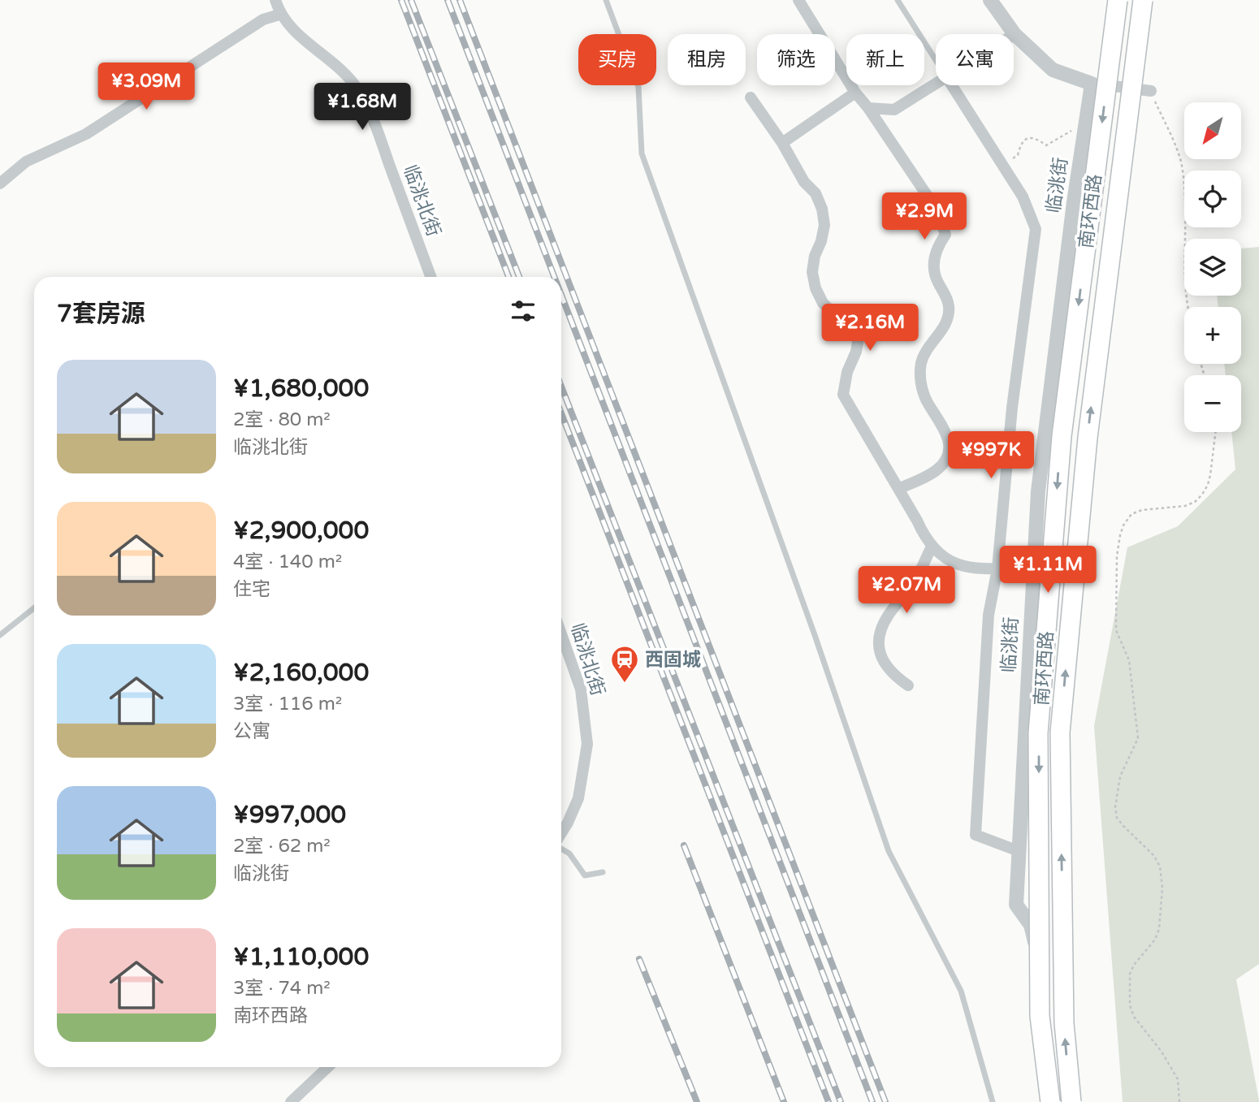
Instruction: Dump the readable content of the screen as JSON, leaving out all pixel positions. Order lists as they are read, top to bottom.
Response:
{
  "streets": {
    "highway": ["南环西路"],
    "street": ["临洮街", "临洮北街"]
  },
  "places": {
    "station": ["西固城"]
  },
  "north": "bottom left",
  "page": {
    "chip": [
      "买房",
      "租房",
      "筛选",
      "新上",
      "公寓"
    ],
    "price": [
      "¥3.09M",
      "¥1.68M",
      "¥2.9M",
      "¥2.16M",
      "¥997K",
      "¥1.11M",
      "¥2.07M"
    ],
    "map_buttons": ["+", "−"],
    "heading": "7套房源",
    "list": [
      {
        "name": "¥1,680,000",
        "note": "2室 · 80 m² · 临洮北街"
      },
      {
        "name": "¥2,900,000",
        "note": "4室 · 140 m² · 住宅"
      },
      {
        "name": "¥2,160,000",
        "note": "3室 · 116 m² · 公寓"
      },
      {
        "name": "¥997,000",
        "note": "2室 · 62 m² · 临洮街"
      },
      {
        "name": "¥1,110,000",
        "note": "3室 · 74 m² · 南环西路"
      }
    ]
  }
}
